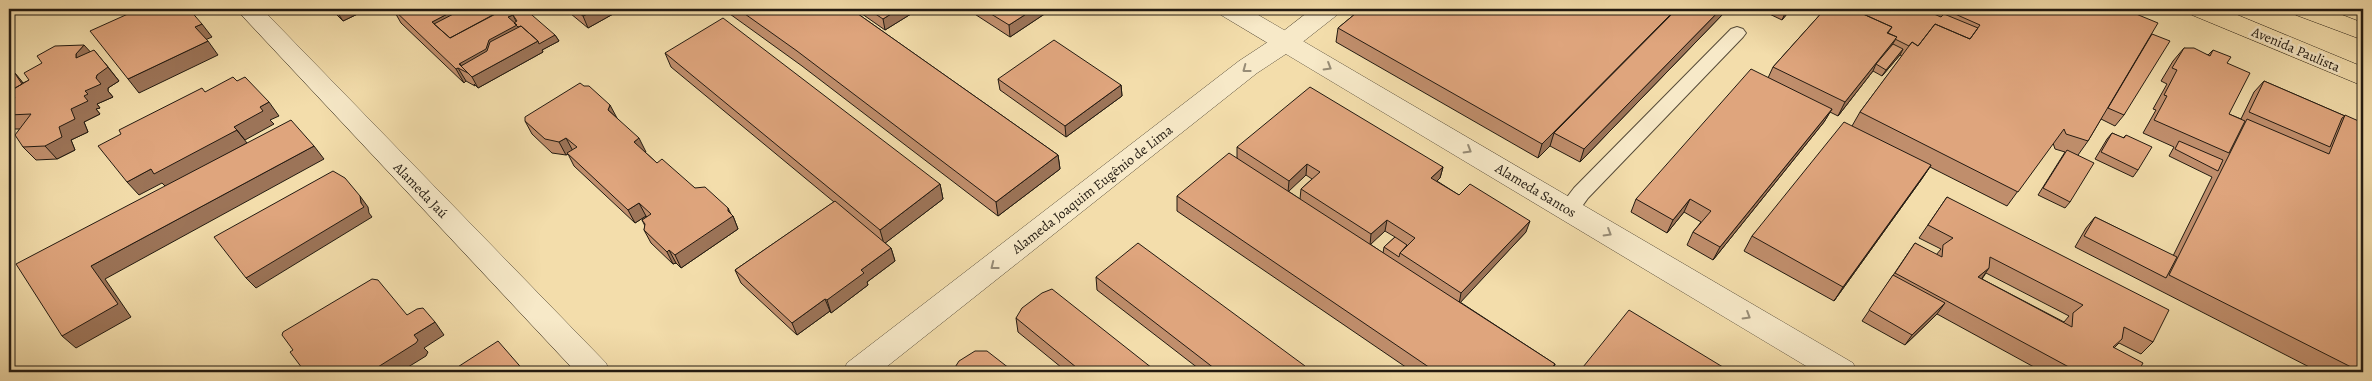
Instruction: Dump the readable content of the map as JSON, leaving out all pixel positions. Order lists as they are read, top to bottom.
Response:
{
  "streets": {
    "main road": ["Avenida Paulista"],
    "street": ["Alameda Joaquim Eugênio de Lima", "Alameda Jaú", "Alameda Santos"]
  },
  "crossings": [
    ["Alameda Joaquim Eugênio de Lima", "Alameda Santos"]
  ],
  "one_way": ["Alameda Joaquim Eugênio de Lima", "Alameda Santos"]
}
